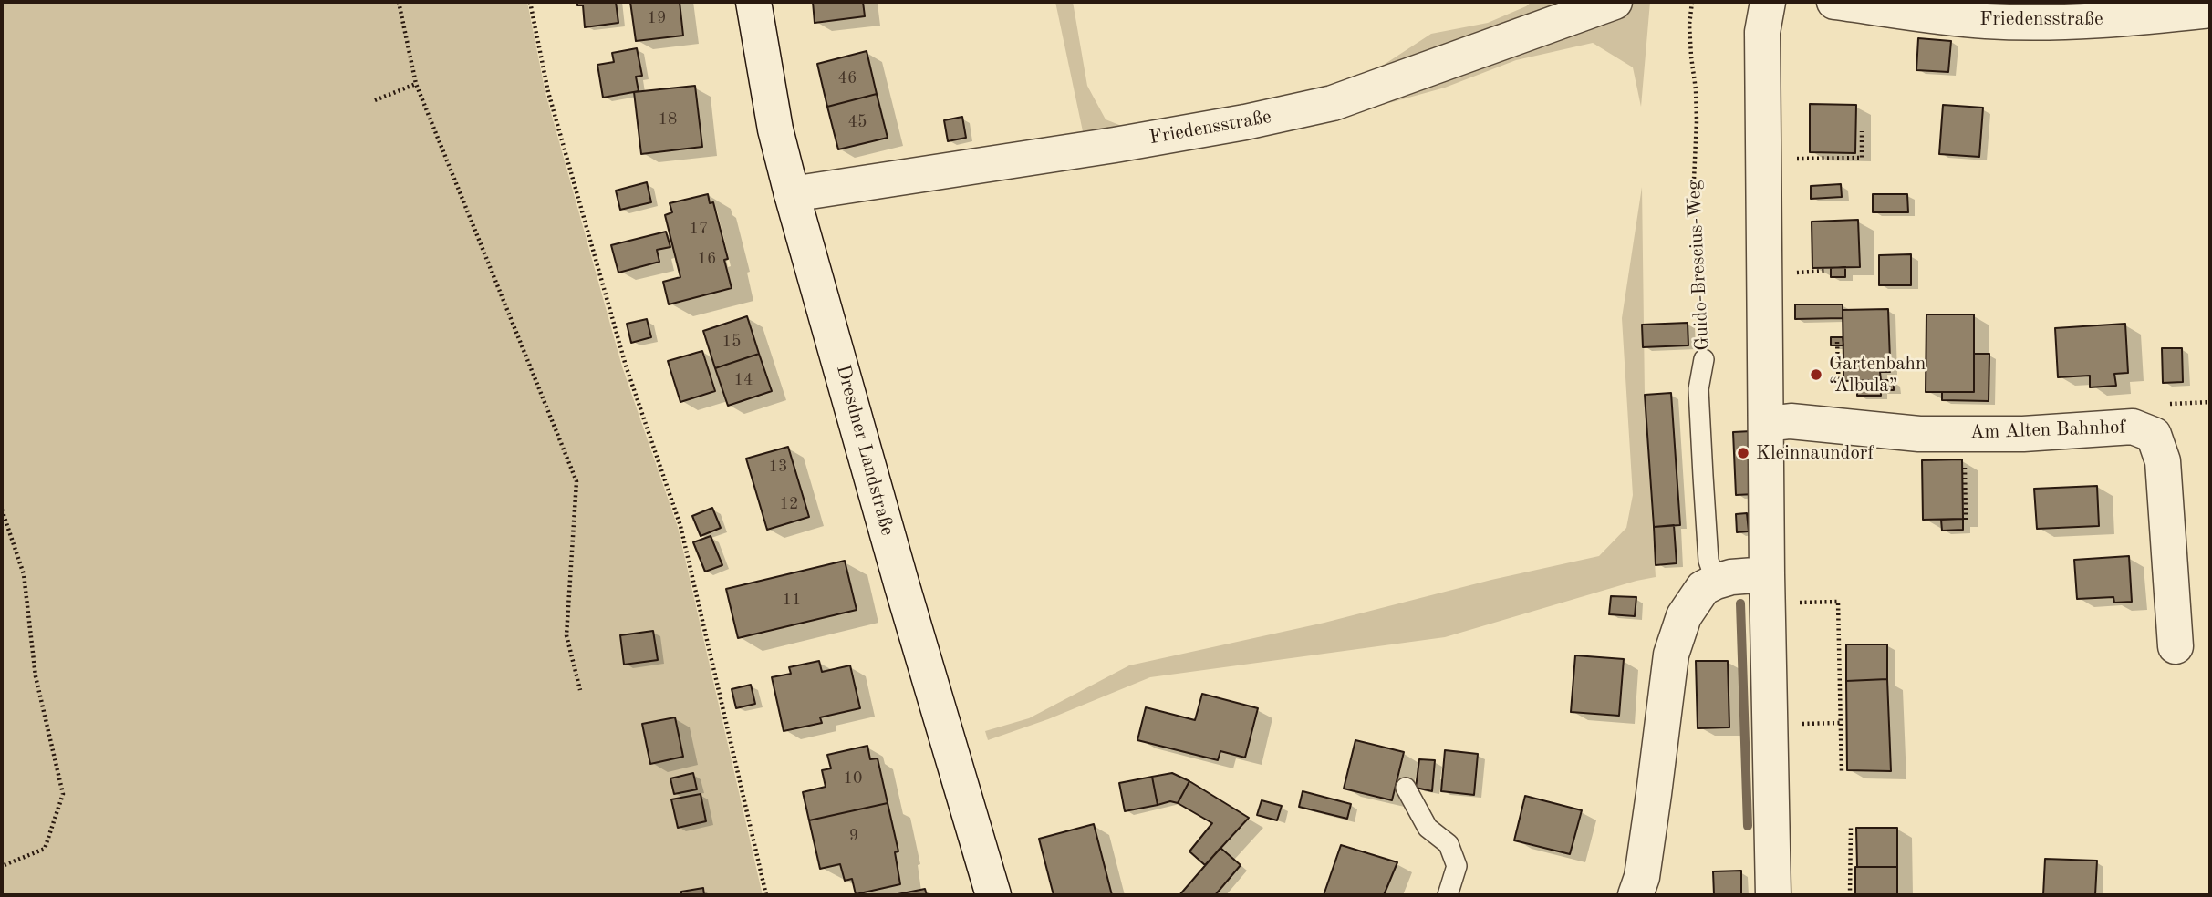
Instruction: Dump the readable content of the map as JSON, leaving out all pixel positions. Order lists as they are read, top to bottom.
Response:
{
  "streets": {
    "street": ["Friedensstraße", "Am Alten Bahnhof", "Dresdner Landstraße"],
    "lane": ["Guido-Brescius-Weg"]
  },
  "crossings": [
    ["Friedensstraße", "Dresdner Landstraße"]
  ],
  "places": ["Gartenbahn “Albula”", "Kleinnaundorf"],
  "house_numbers": [
    "19",
    "46",
    "18",
    "45",
    "17",
    "16",
    "15",
    "14",
    "13",
    "12",
    "11",
    "10",
    "9"
  ]
}
